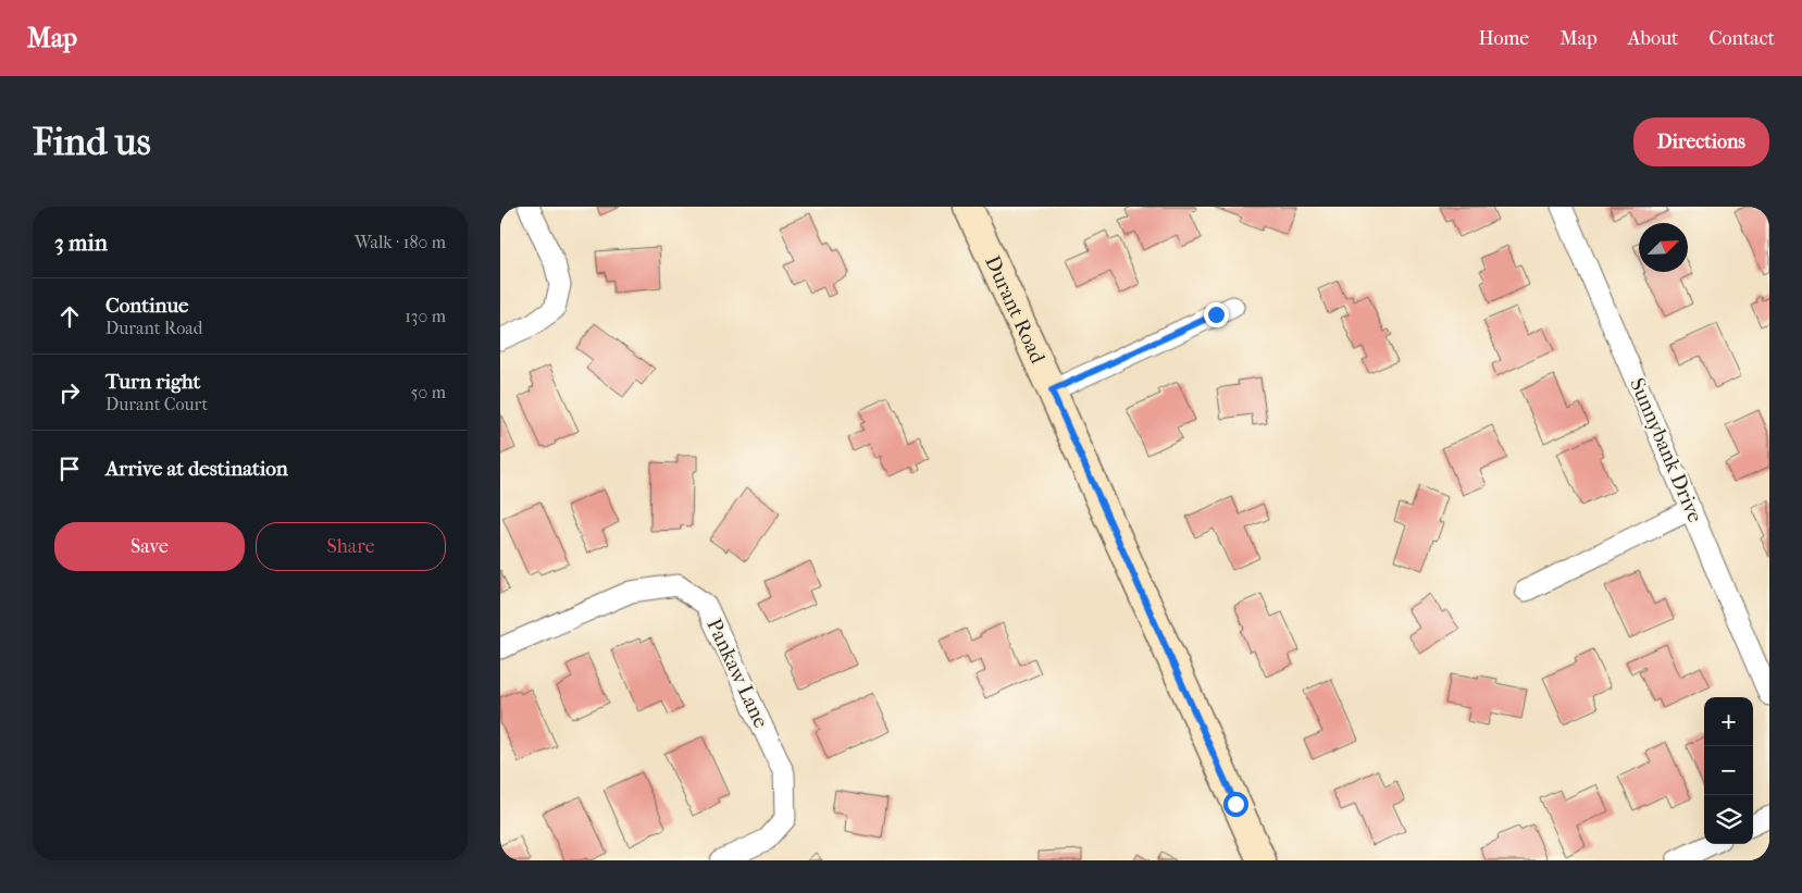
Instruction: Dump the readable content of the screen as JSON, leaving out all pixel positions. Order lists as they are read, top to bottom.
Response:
{
  "streets": {
    "street": ["Durant Road", "Sunnybank Drive", "Pankaw Lane"]
  },
  "north": "top right",
  "page": {
    "header": "Map",
    "nav": [
      "Home",
      "Map",
      "About",
      "Contact"
    ],
    "buttons": [
      "Directions",
      ["Save", "Share"]
    ],
    "title": "Find us",
    "heading": ["3 min", "Walk · 180 m"],
    "list": [
      ["Continue", "Durant Road", "130 m"],
      ["Turn right", "Durant Court", "50 m"],
      "Arrive at destination"
    ],
    "map_buttons": ["+", "−"]
  }
}
